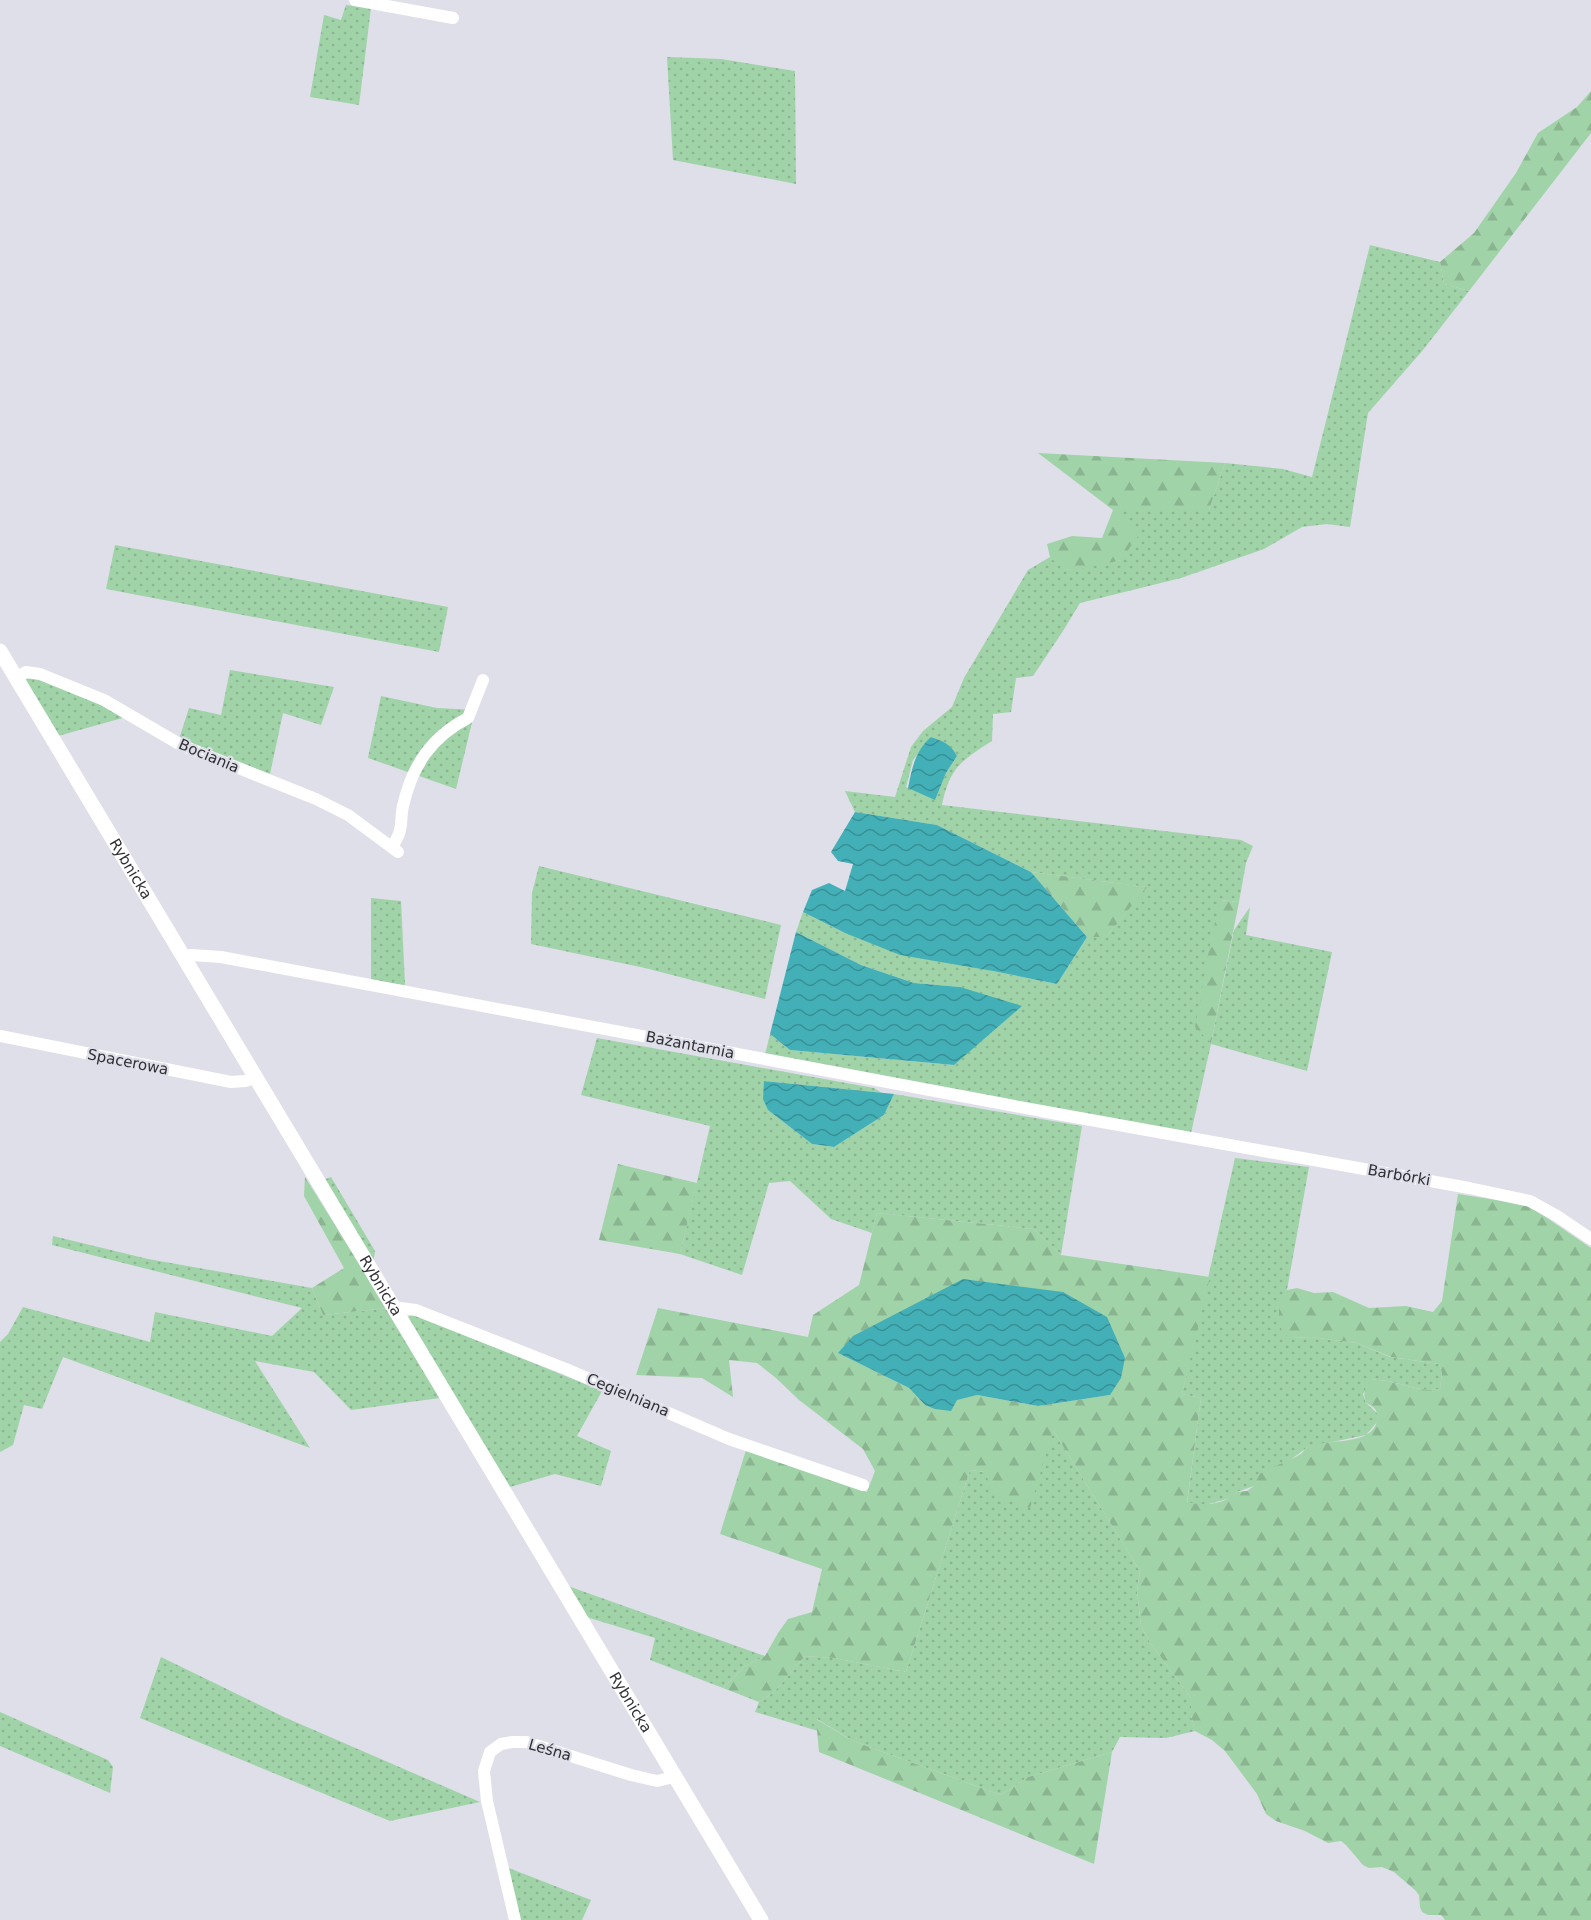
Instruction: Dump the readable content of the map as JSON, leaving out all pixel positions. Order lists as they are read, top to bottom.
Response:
{
  "streets": {
    "main road": ["Rybnicka"],
    "street": [
      "Bociania",
      "Bażantarnia",
      "Spacerowa",
      "Barbórki",
      "Cegielniana",
      "Leśna"
    ]
  },
  "crossings": [
    ["Bociania", "Rybnicka"],
    ["Rybnicka", "Bażantarnia"],
    ["Rybnicka", "Spacerowa"],
    ["Rybnicka", "Cegielniana"],
    ["Rybnicka", "Leśna"],
    ["Bażantarnia", "Barbórki"]
  ]
}
